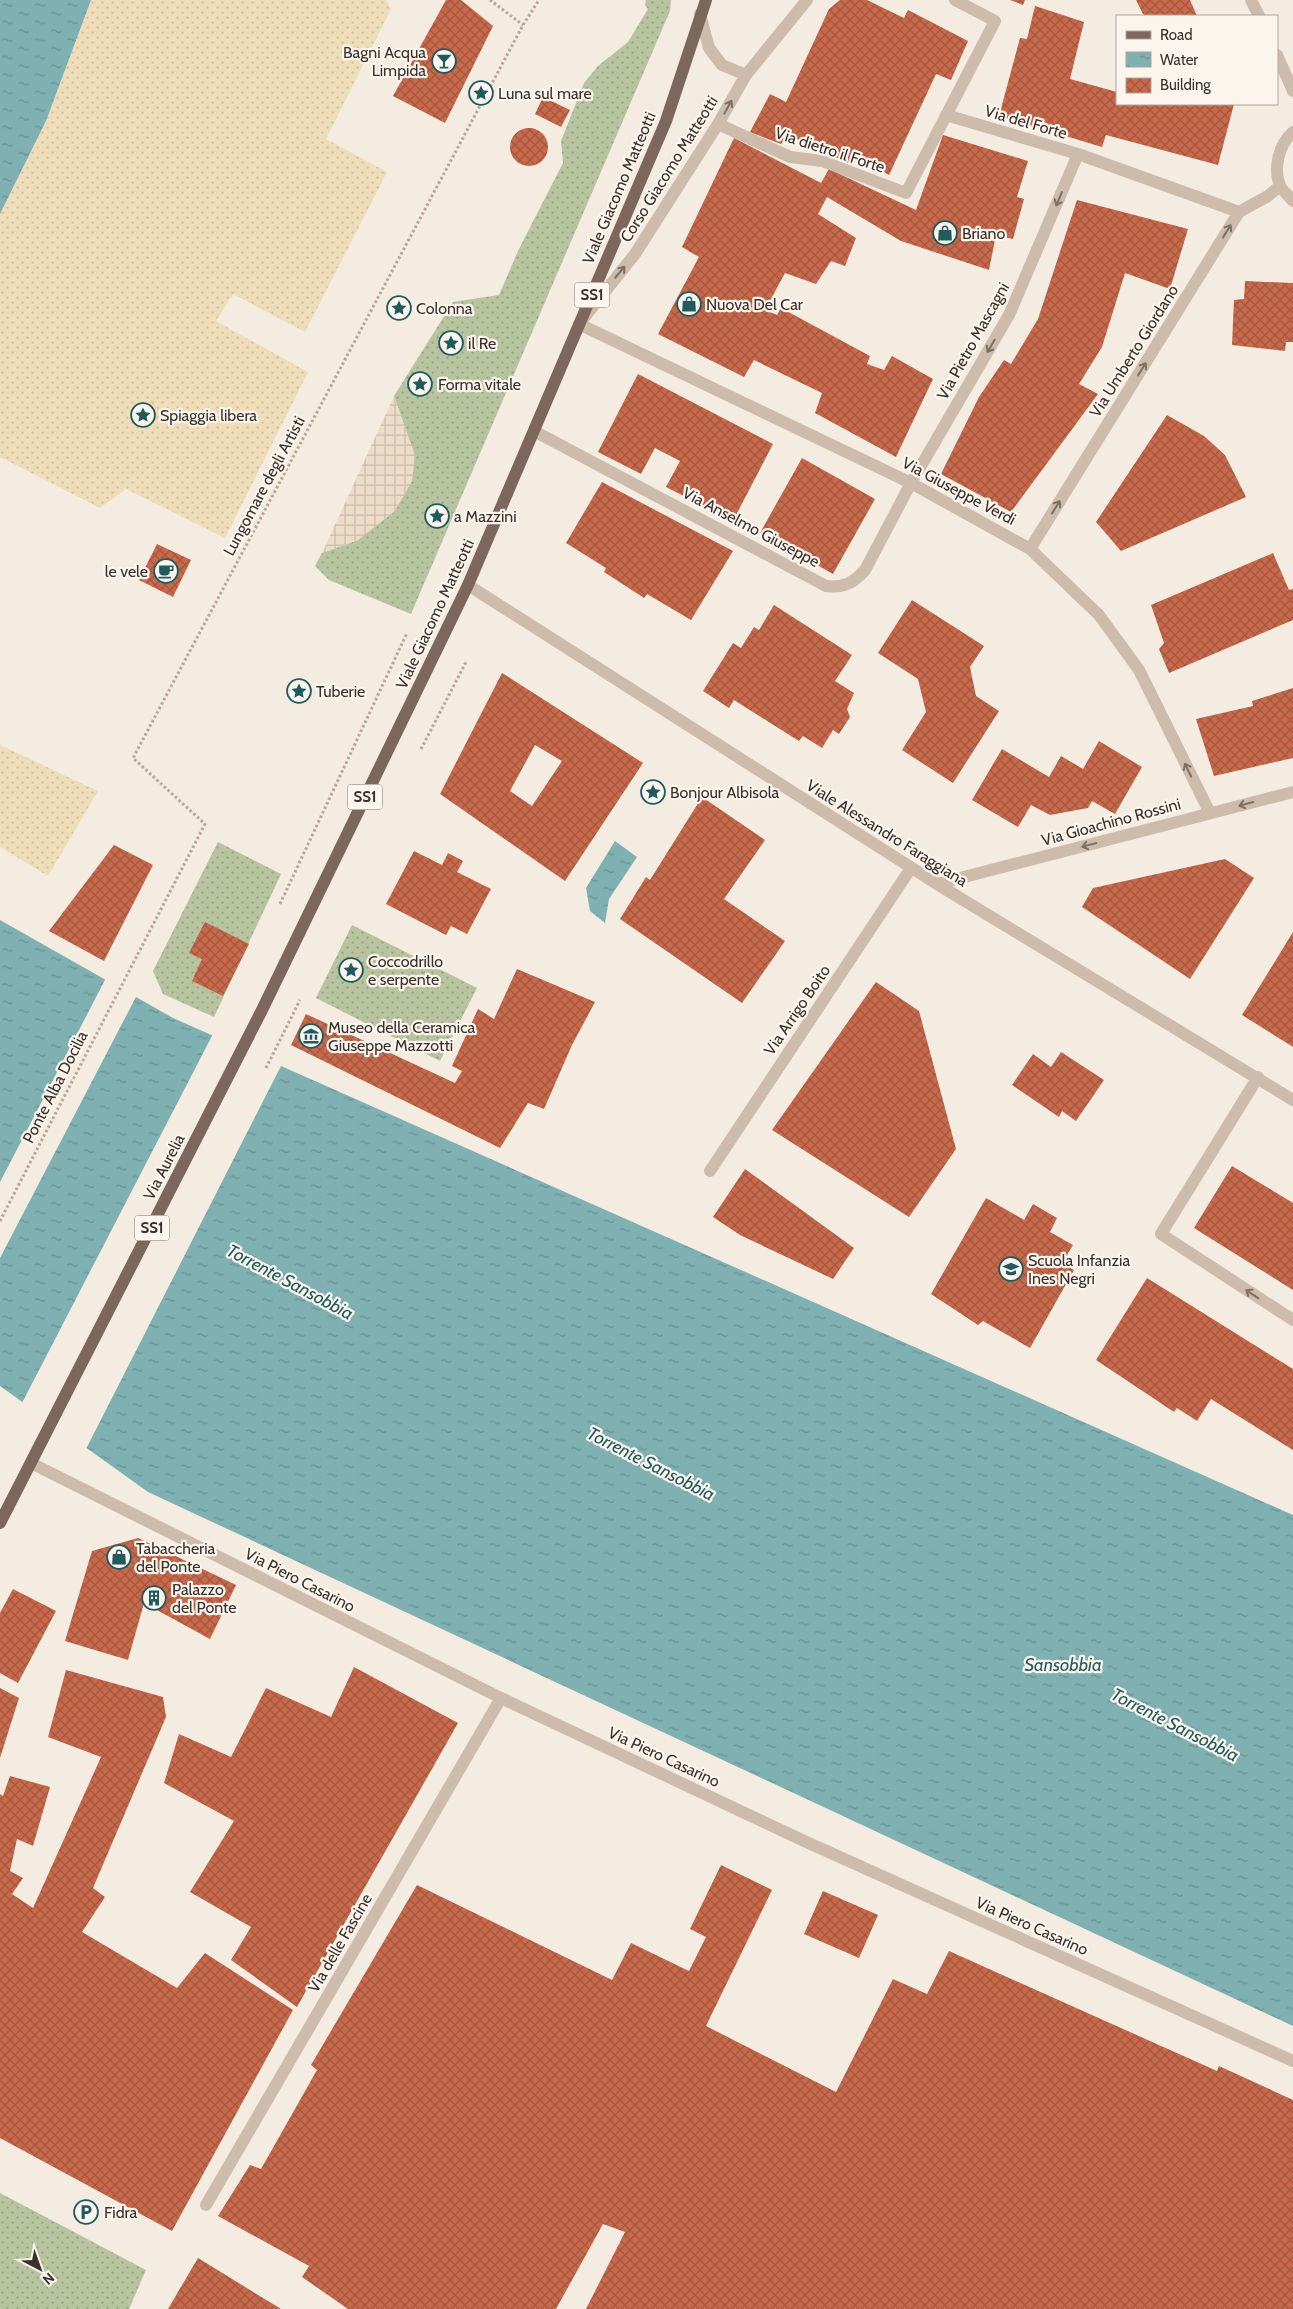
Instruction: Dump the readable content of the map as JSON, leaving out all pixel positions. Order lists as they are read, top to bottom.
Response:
{
  "streets": {
    "main road": ["Viale Giacomo Matteotti", "SS1", "Via Aurelia"],
    "street": [
      "Via del Forte",
      "Via dietro il Forte",
      "Corso Giacomo Matteotti",
      "Via Pietro Mascagni",
      "Via Umberto Giordano",
      "Via Giuseppe Verdi",
      "Via Anselmo Giuseppe",
      "Via Gioachino Rossini",
      "Viale Alessandro Faraggiana",
      "Via Arrigo Boito",
      "Via Piero Casarino",
      "Via delle Fascine"
    ],
    "path": ["Lungomare degli Artisti", "Ponte Alba Docilia"]
  },
  "crossings": [
    ["Via del Forte", "Via dietro il Forte"],
    ["Via del Forte", "Via Pietro Mascagni"],
    ["Via del Forte", "Via Umberto Giordano"],
    ["Via dietro il Forte", "Corso Giacomo Matteotti"],
    ["Corso Giacomo Matteotti", "Viale Giacomo Matteotti"],
    ["Corso Giacomo Matteotti", "Via Giuseppe Verdi"],
    ["Viale Giacomo Matteotti", "Via Giuseppe Verdi"],
    ["Viale Giacomo Matteotti", "Via Anselmo Giuseppe"],
    ["Viale Giacomo Matteotti", "Viale Alessandro Faraggiana"],
    ["Viale Giacomo Matteotti", "Via Aurelia"],
    ["SS1", "Via Aurelia"],
    ["SS1", "Via Piero Casarino"],
    ["Via Pietro Mascagni", "Via Giuseppe Verdi"],
    ["Via Pietro Mascagni", "Via Anselmo Giuseppe"],
    ["Via Umberto Giordano", "Via Giuseppe Verdi"],
    ["Lungomare degli Artisti", "Ponte Alba Docilia"],
    ["Via Giuseppe Verdi", "Via Anselmo Giuseppe"],
    ["Via Giuseppe Verdi", "Via Gioachino Rossini"],
    ["Via Gioachino Rossini", "Viale Alessandro Faraggiana"],
    ["Viale Alessandro Faraggiana", "Via Arrigo Boito"],
    ["Via Aurelia", "Via Piero Casarino"],
    ["Via Piero Casarino", "Via delle Fascine"]
  ],
  "one_way": [
    "Corso Giacomo Matteotti",
    "Via Pietro Mascagni",
    "Via Umberto Giordano",
    "Via Giuseppe Verdi",
    "Via Gioachino Rossini"
  ],
  "water": ["Torrente Sansobbia", "Sansobbia"],
  "places": {
    "bar": ["Bagni Acqua Limpida"],
    "place": [
      "Luna sul mare",
      "Colonna",
      "il Re",
      "Forma vitale",
      "Spiaggia libera",
      "a Mazzini",
      "Tuberie",
      "Bonjour Albisola",
      "Coccodrillo e serpente"
    ],
    "shop": ["Briano", "Nuova Del Car", "Tabaccheria del Ponte"],
    "cafe": ["le vele"],
    "museum": ["Museo della Ceramica Giuseppe Mazzotti"],
    "school or university": ["Scuola Infanzia Ines Negri"],
    "building": ["Palazzo del Ponte"],
    "parking": ["Fidra"]
  },
  "legend": ["Road", "Water", "Building"],
  "north": "bottom right"
}
